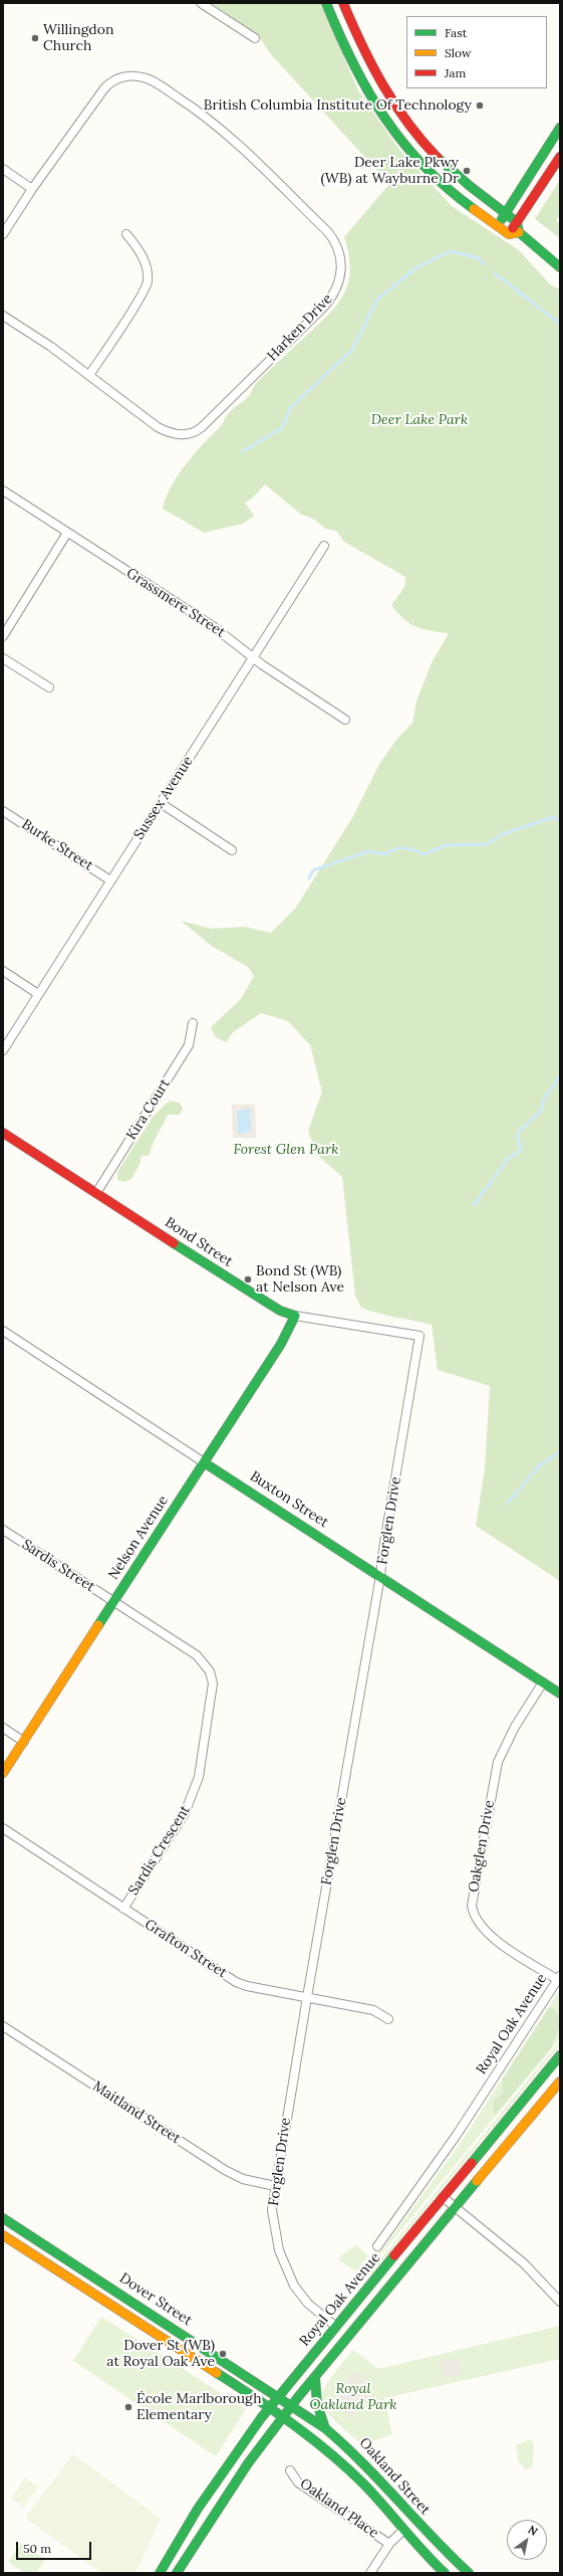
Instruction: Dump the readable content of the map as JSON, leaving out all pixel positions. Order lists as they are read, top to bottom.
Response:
{
  "streets": {
    "main road": [
      "Bond Street",
      "Buxton Street",
      "Nelson Avenue",
      "Royal Oak Avenue",
      "Dover Street",
      "Oakland Street"
    ],
    "street": [
      "Harken Drive",
      "Grassmere Street",
      "Sussex Avenue",
      "Burke Street",
      "Kira Court",
      "Forglen Drive",
      "Sardis Street",
      "Oakglen Drive",
      "Sardis Crescent",
      "Grafton Street",
      "Maitland Street",
      "Oakland Place"
    ]
  },
  "crossings": [
    ["Grassmere Street", "Sussex Avenue"],
    ["Sussex Avenue", "Burke Street"],
    ["Kira Court", "Bond Street"],
    ["Bond Street", "Forglen Drive"],
    ["Bond Street", "Nelson Avenue"],
    ["Buxton Street", "Forglen Drive"],
    ["Buxton Street", "Nelson Avenue"],
    ["Buxton Street", "Oakglen Drive"],
    ["Forglen Drive", "Grafton Street"],
    ["Forglen Drive", "Royal Oak Avenue"],
    ["Forglen Drive", "Maitland Street"],
    ["Nelson Avenue", "Sardis Street"],
    ["Nelson Avenue", "Sardis Crescent"],
    ["Sardis Street", "Sardis Crescent"],
    ["Oakglen Drive", "Royal Oak Avenue"],
    ["Sardis Crescent", "Grafton Street"],
    ["Royal Oak Avenue", "Dover Street"],
    ["Dover Street", "Oakland Street"]
  ],
  "parks": ["Deer Lake Park", "Forest Glen Park", "Royal Oakland Park"],
  "places": [
    "Willingdon Church",
    "British Columbia Institute Of Technology",
    "Deer Lake Pkwy (WB) at Wayburne Dr",
    "Bond St (WB) at Nelson Ave",
    "Dover St (WB) at Royal Oak Ave",
    "École Marlborough Elementary"
  ],
  "legend": ["Fast", "Slow", "Jam"],
  "scale_bar": "50 m",
  "north": "top right"
}
